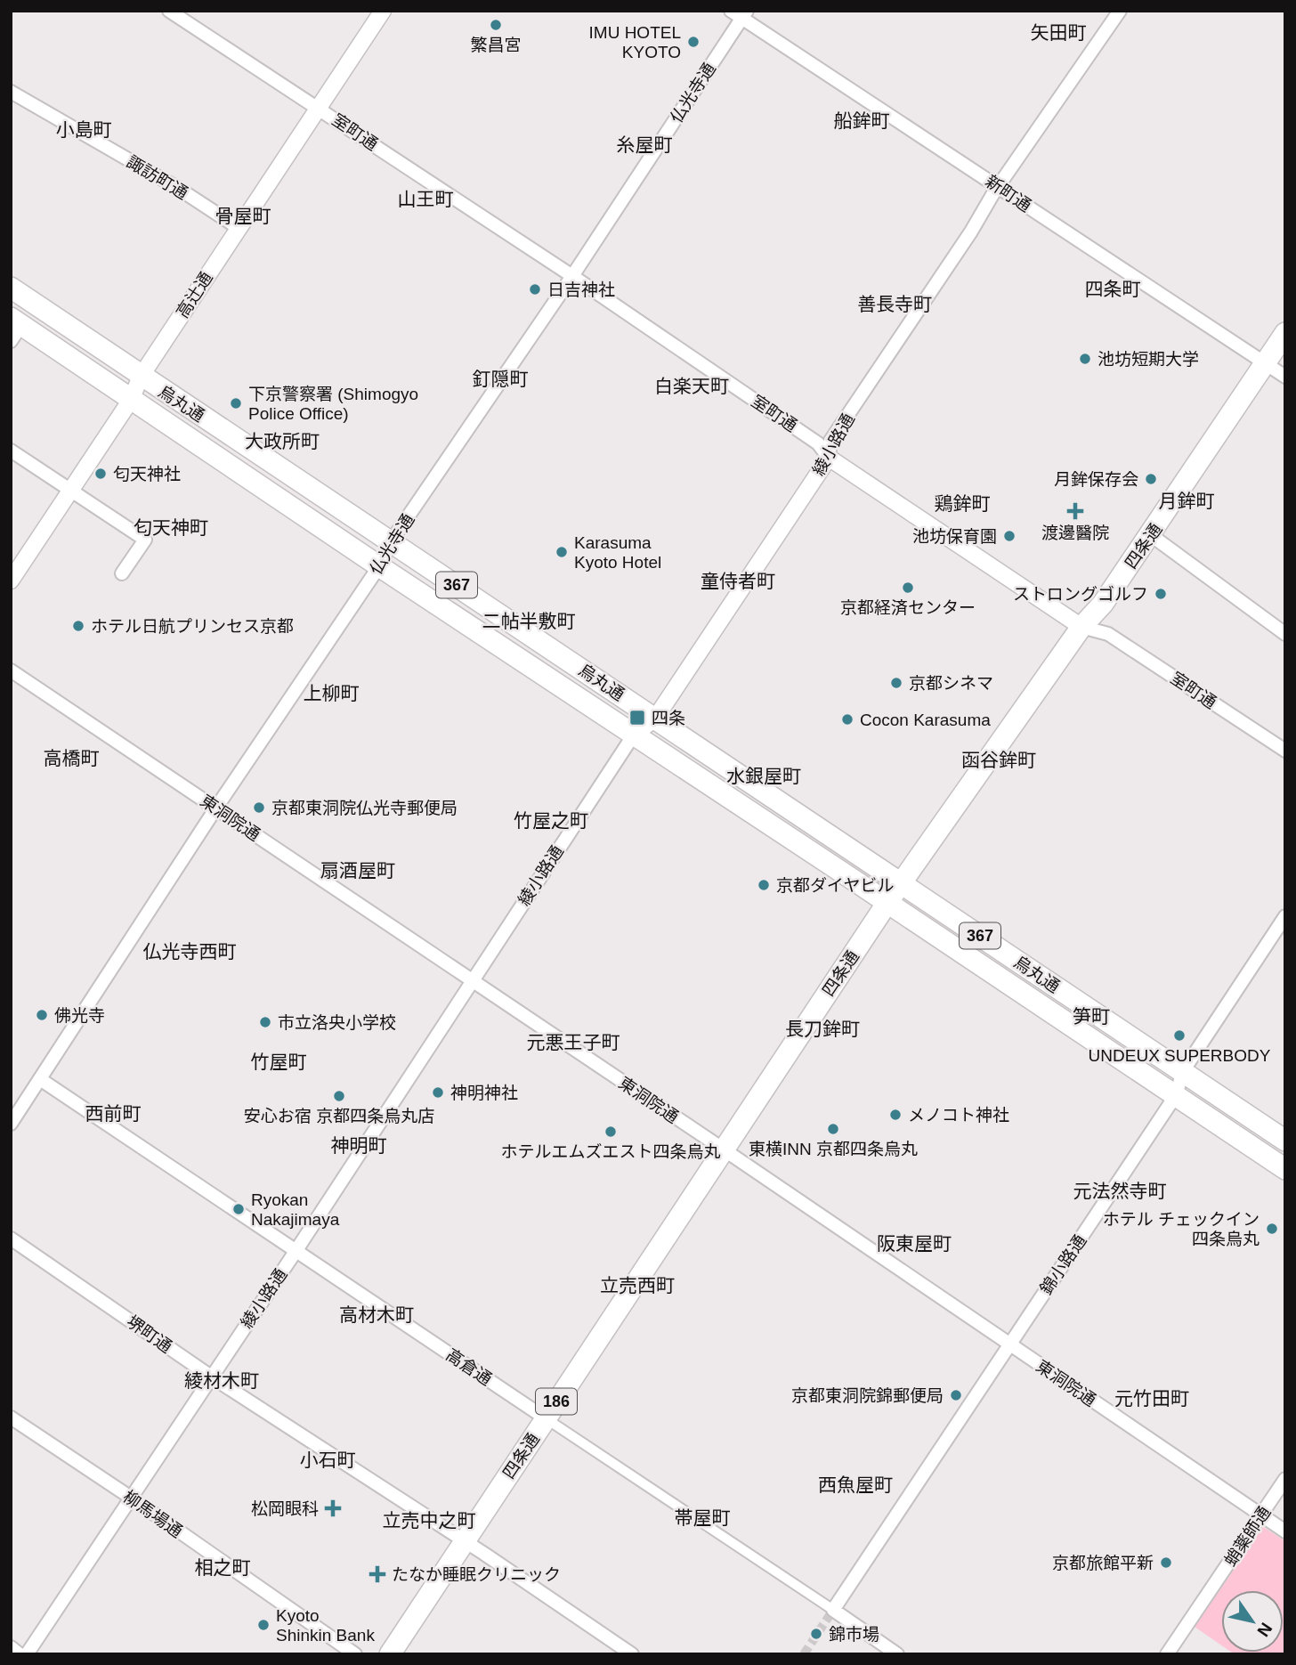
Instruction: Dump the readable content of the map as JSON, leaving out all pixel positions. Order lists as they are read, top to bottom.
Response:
{
  "streets": {
    "main road": [
      "烏丸通",
      "四条通",
      "367",
      "186"
    ],
    "street": [
      "仏光寺通",
      "室町通",
      "諏訪町通",
      "新町通",
      "高辻通",
      "綾小路通",
      "東洞院通",
      "錦小路通",
      "堺町通",
      "高倉通",
      "柳馬場通",
      "蛸薬師通"
    ]
  },
  "crossings": [
    ["仏光寺通", "室町通"],
    ["仏光寺通", "新町通"],
    ["仏光寺通", "烏丸通"],
    ["仏光寺通", "東洞院通"],
    ["仏光寺通", "高倉通"],
    ["室町通", "高辻通"],
    ["室町通", "綾小路通"],
    ["室町通", "四条通"],
    ["諏訪町通", "高辻通"],
    ["新町通", "綾小路通"],
    ["新町通", "四条通"],
    ["高辻通", "烏丸通"],
    ["烏丸通", "綾小路通"],
    ["烏丸通", "四条通"],
    ["烏丸通", "錦小路通"],
    ["綾小路通", "東洞院通"],
    ["綾小路通", "堺町通"],
    ["綾小路通", "高倉通"],
    ["綾小路通", "柳馬場通"],
    ["四条通", "東洞院通"],
    ["四条通", "堺町通"],
    ["四条通", "高倉通"],
    ["東洞院通", "錦小路通"],
    ["東洞院通", "蛸薬師通"],
    ["錦小路通", "高倉通"]
  ],
  "districts": [
    "矢田町",
    "船鉾町",
    "小島町",
    "糸屋町",
    "山王町",
    "骨屋町",
    "四条町",
    "善長寺町",
    "釘隠町",
    "白楽天町",
    "大政所町",
    "月鉾町",
    "鶏鉾町",
    "匂天神町",
    "童侍者町",
    "二帖半敷町",
    "上柳町",
    "高橋町",
    "函谷鉾町",
    "水銀屋町",
    "竹屋之町",
    "扇酒屋町",
    "仏光寺西町",
    "笋町",
    "長刀鉾町",
    "元悪王子町",
    "竹屋町",
    "西前町",
    "神明町",
    "元法然寺町",
    "阪東屋町",
    "立売西町",
    "高材木町",
    "綾材木町",
    "元竹田町",
    "小石町",
    "西魚屋町",
    "帯屋町",
    "立売中之町",
    "相之町"
  ],
  "places": {
    "other": [
      "繁昌宮",
      "IMU HOTEL KYOTO",
      "日吉神社",
      "池坊短期大学",
      "下京警察署 (Shimogyo Police Office)",
      "匂天神社",
      "月鉾保存会",
      "池坊保育園",
      "Karasuma Kyoto Hotel",
      "京都経済センター",
      "ストロングゴルフ",
      "ホテル日航プリンセス京都",
      "京都シネマ",
      "Cocon Karasuma",
      "京都東洞院仏光寺郵便局",
      "京都ダイヤビル",
      "佛光寺",
      "市立洛央小学校",
      "UNDEUX SUPERBODY",
      "神明神社",
      "安心お宿 京都四条烏丸店",
      "メノコト神社",
      "東横INN 京都四条烏丸",
      "ホテルエムズエスト四条烏丸",
      "Ryokan Nakajimaya",
      "ホテル チェックイン 四条烏丸",
      "京都東洞院錦郵便局",
      "京都旅館平新",
      "Kyoto Shinkin Bank",
      "錦市場"
    ],
    "health": ["渡邊醫院", "松岡眼科", "たなか睡眠クリニック"],
    "transit": ["四条"]
  },
  "north": "bottom right"
}
